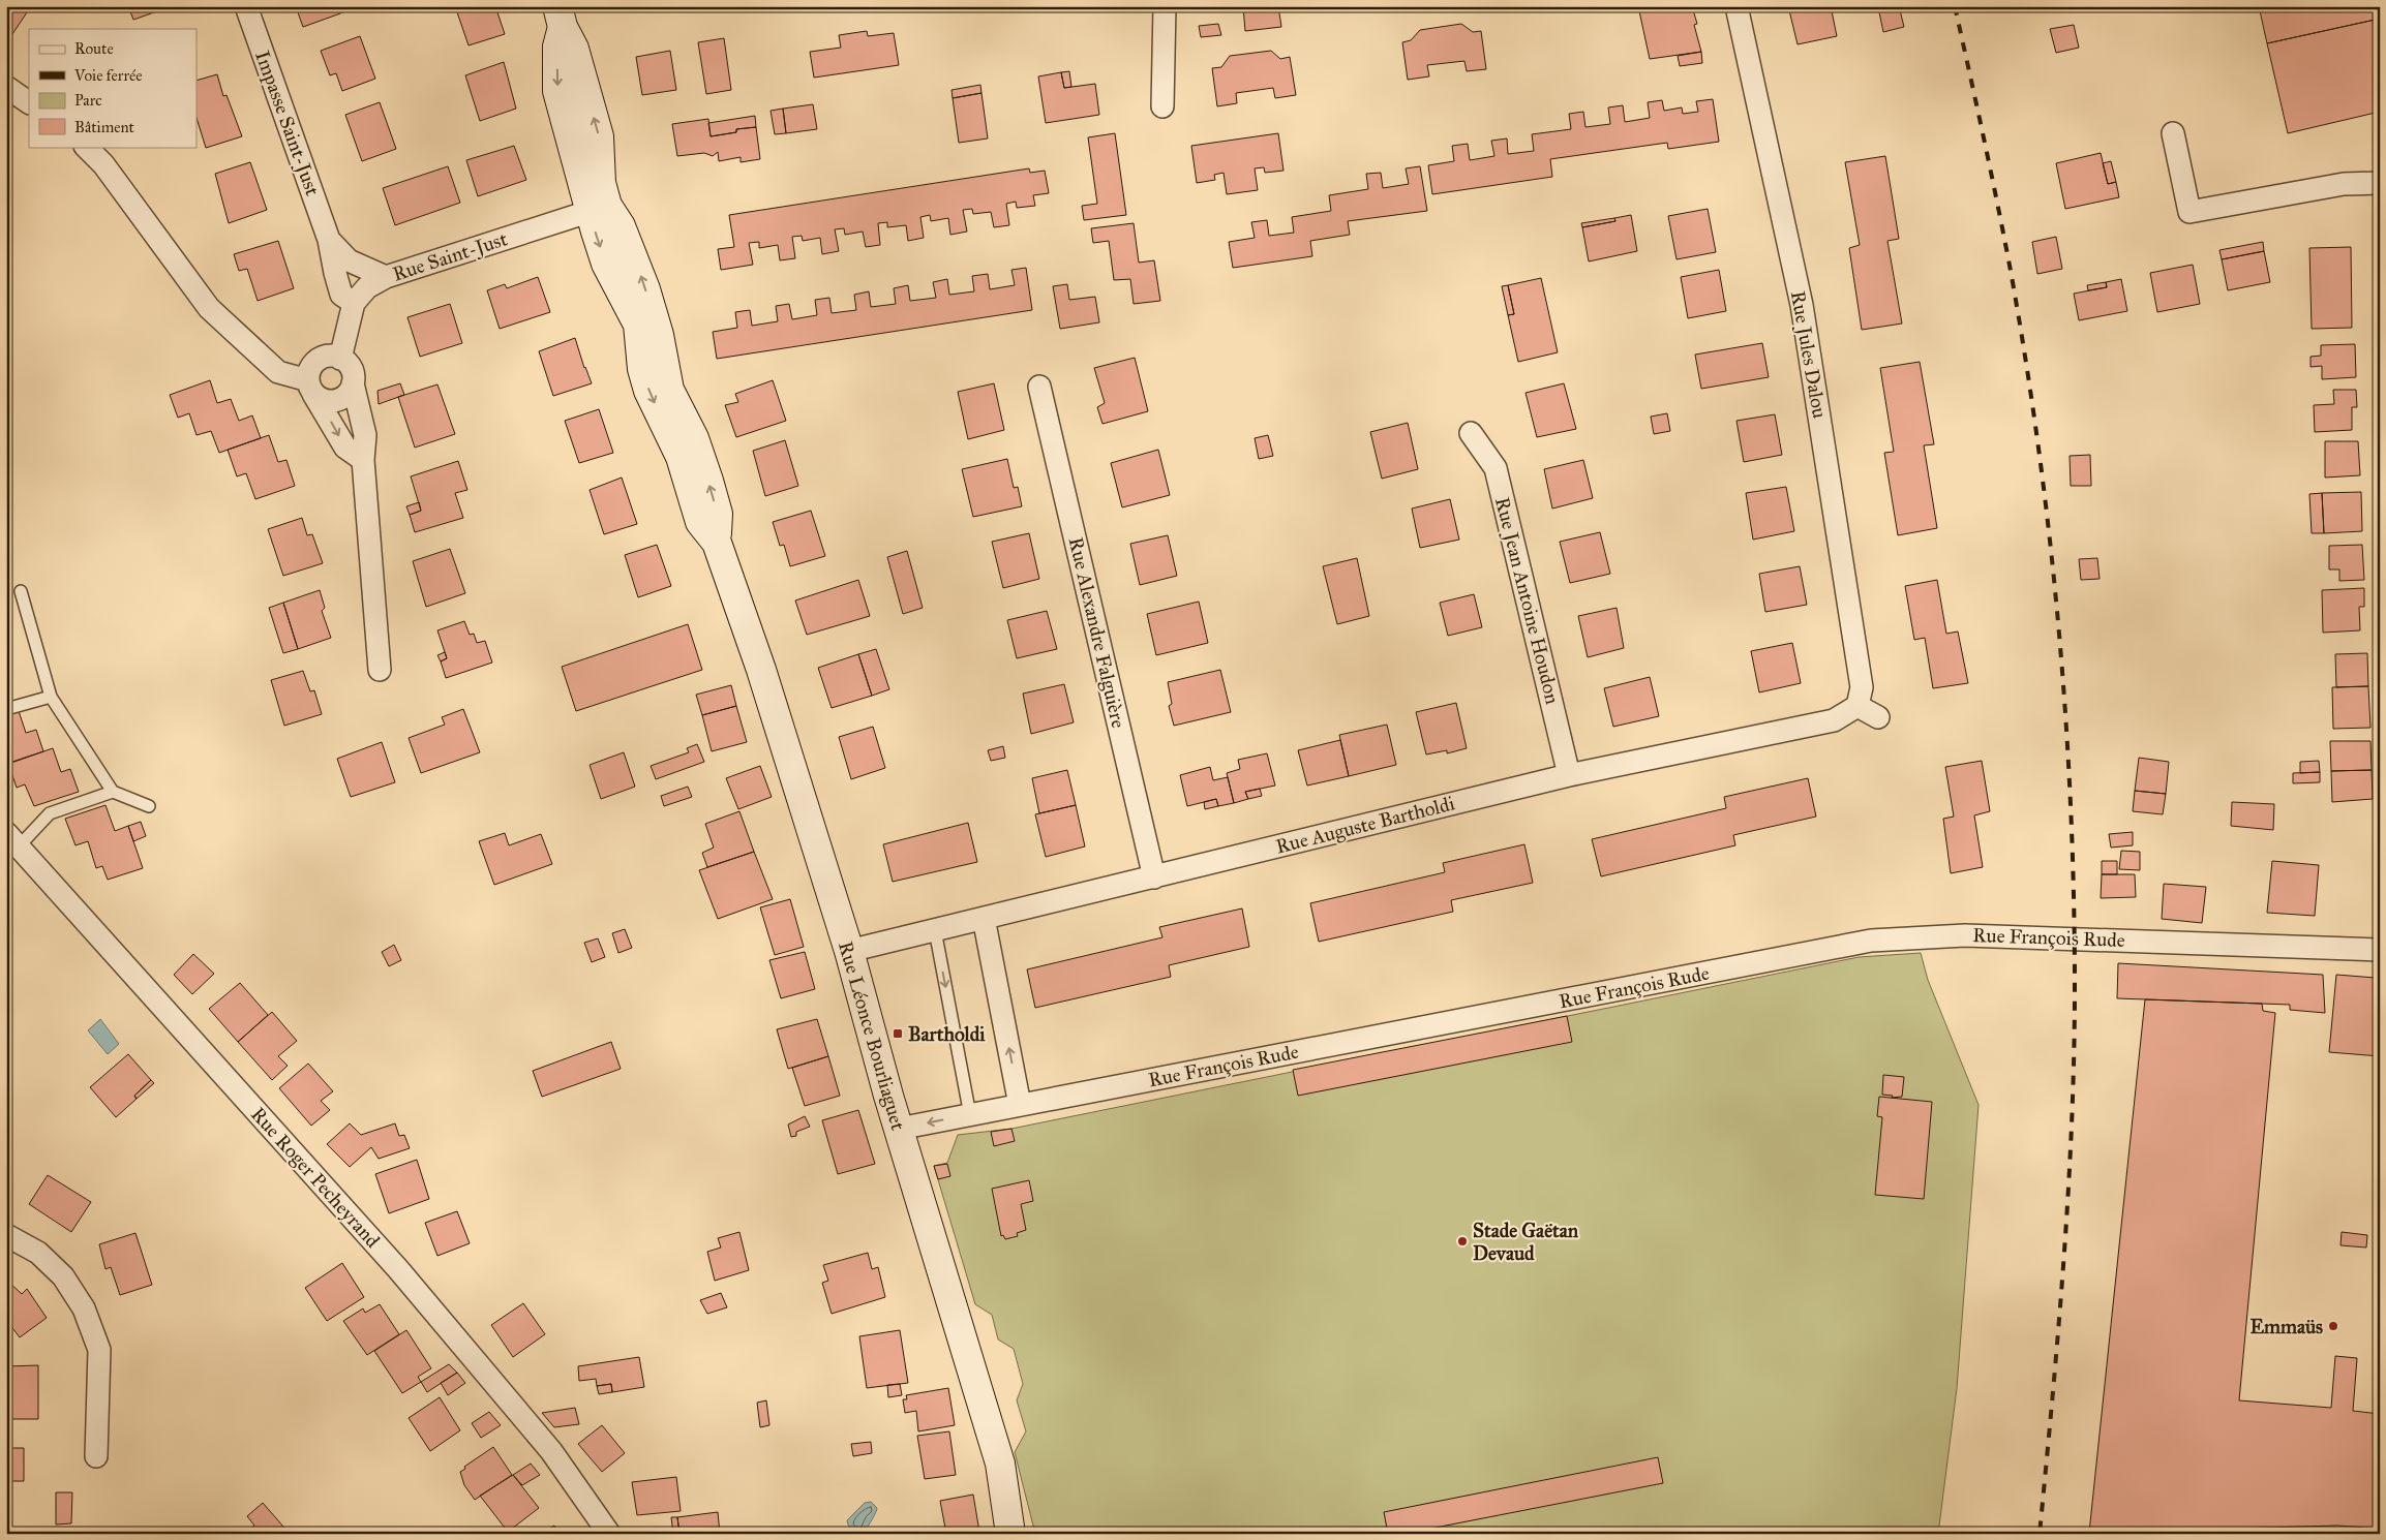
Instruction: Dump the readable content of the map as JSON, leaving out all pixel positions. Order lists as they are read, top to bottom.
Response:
{
  "streets": {
    "main road": ["Rue Léonce Bourliaguet"],
    "street": [
      "Impasse Saint-Just",
      "Rue Saint-Just",
      "Rue Jules Dalou",
      "Rue Jean Antoine Houdon",
      "Rue Alexandre Falguière",
      "Rue Auguste Bartholdi",
      "Rue François Rude",
      "Rue Roger Pecheyrand"
    ]
  },
  "crossings": [
    ["Impasse Saint-Just", "Rue Saint-Just"],
    ["Rue Saint-Just", "Rue Léonce Bourliaguet"],
    ["Rue Jules Dalou", "Rue Auguste Bartholdi"],
    ["Rue Jean Antoine Houdon", "Rue Auguste Bartholdi"],
    ["Rue Alexandre Falguière", "Rue Auguste Bartholdi"],
    ["Rue Auguste Bartholdi", "Rue Léonce Bourliaguet"],
    ["Rue François Rude", "Rue Léonce Bourliaguet"]
  ],
  "places": {
    "transit": ["Bartholdi"],
    "other": ["Stade Gaëtan Devaud", "Emmaüs"]
  },
  "legend": [
    "Route",
    "Voie ferrée",
    "Parc",
    "Bâtiment"
  ]
}
